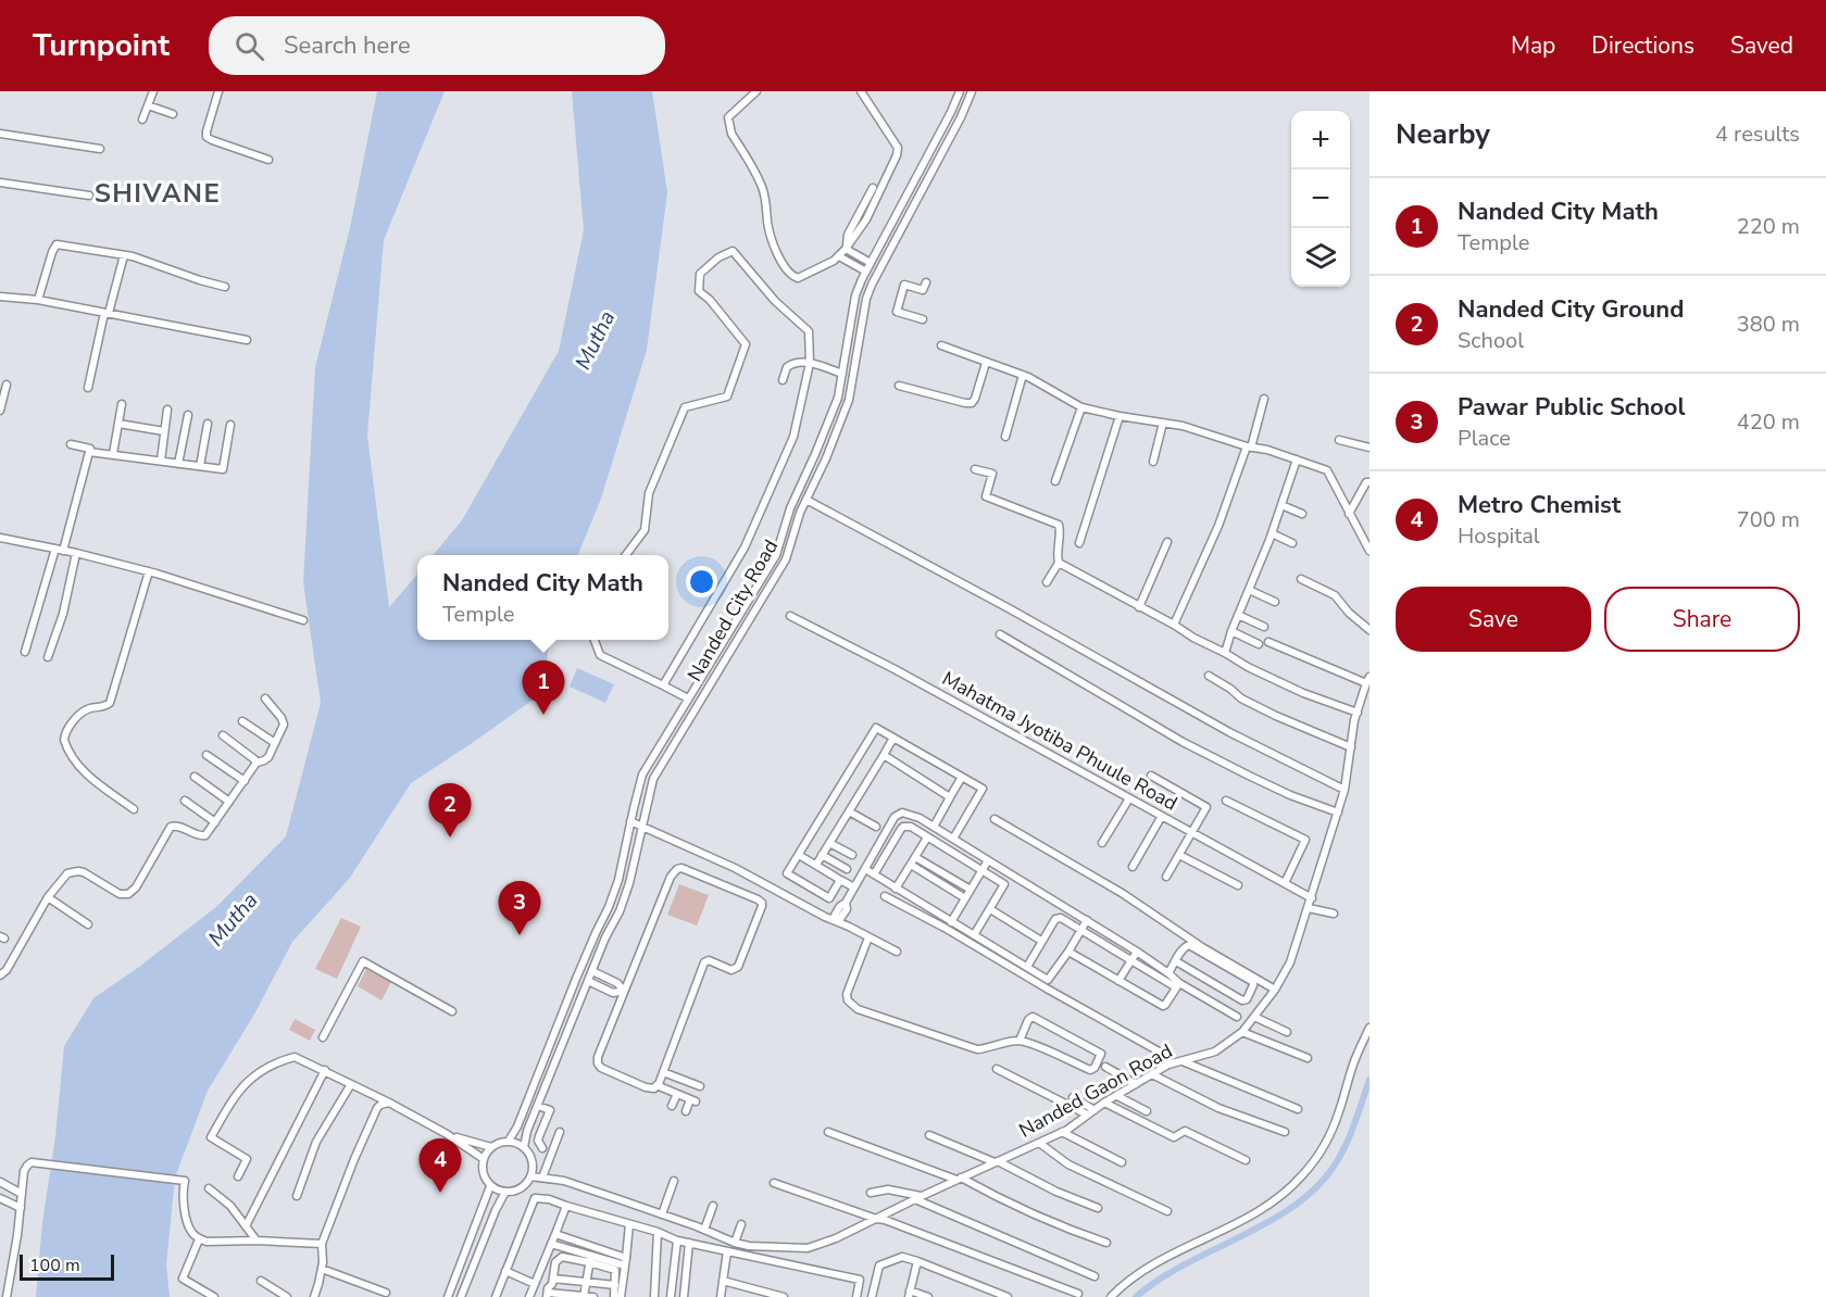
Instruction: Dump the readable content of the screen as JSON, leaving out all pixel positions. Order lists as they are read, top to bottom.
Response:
{
  "streets": {
    "street": ["Nanded City Road", "Mahatma Jyotiba Phuule Road", "Nanded Gaon Road"]
  },
  "crossings": [
    ["Nanded City Road", "Nanded Gaon Road"],
    ["Mahatma Jyotiba Phuule Road", "Nanded Gaon Road"]
  ],
  "districts": ["SHIVANE"],
  "water": ["Mutha"],
  "scale_bar": "100 m",
  "page": {
    "header": "Turnpoint",
    "search": "Search here",
    "nav": ["Map", "Directions", "Saved"],
    "heading": ["Nearby", "4 results"],
    "map_buttons": ["+", "−"],
    "list": [
      {
        "mark": "1",
        "name": "Nanded City Math",
        "note": "Temple",
        "value": "220 m"
      },
      {
        "mark": "2",
        "name": "Nanded City Ground",
        "note": "School",
        "value": "380 m"
      },
      {
        "mark": "3",
        "name": "Pawar Public School",
        "note": "Place",
        "value": "420 m"
      },
      {
        "mark": "4",
        "name": "Metro Chemist",
        "note": "Hospital",
        "value": "700 m"
      }
    ],
    "popup": ["Nanded City Math", "Temple"],
    "buttons": ["Save", "Share"],
    "pins": [
      "1",
      "2",
      "3",
      "4"
    ],
    "scale": "100 m"
  }
}
